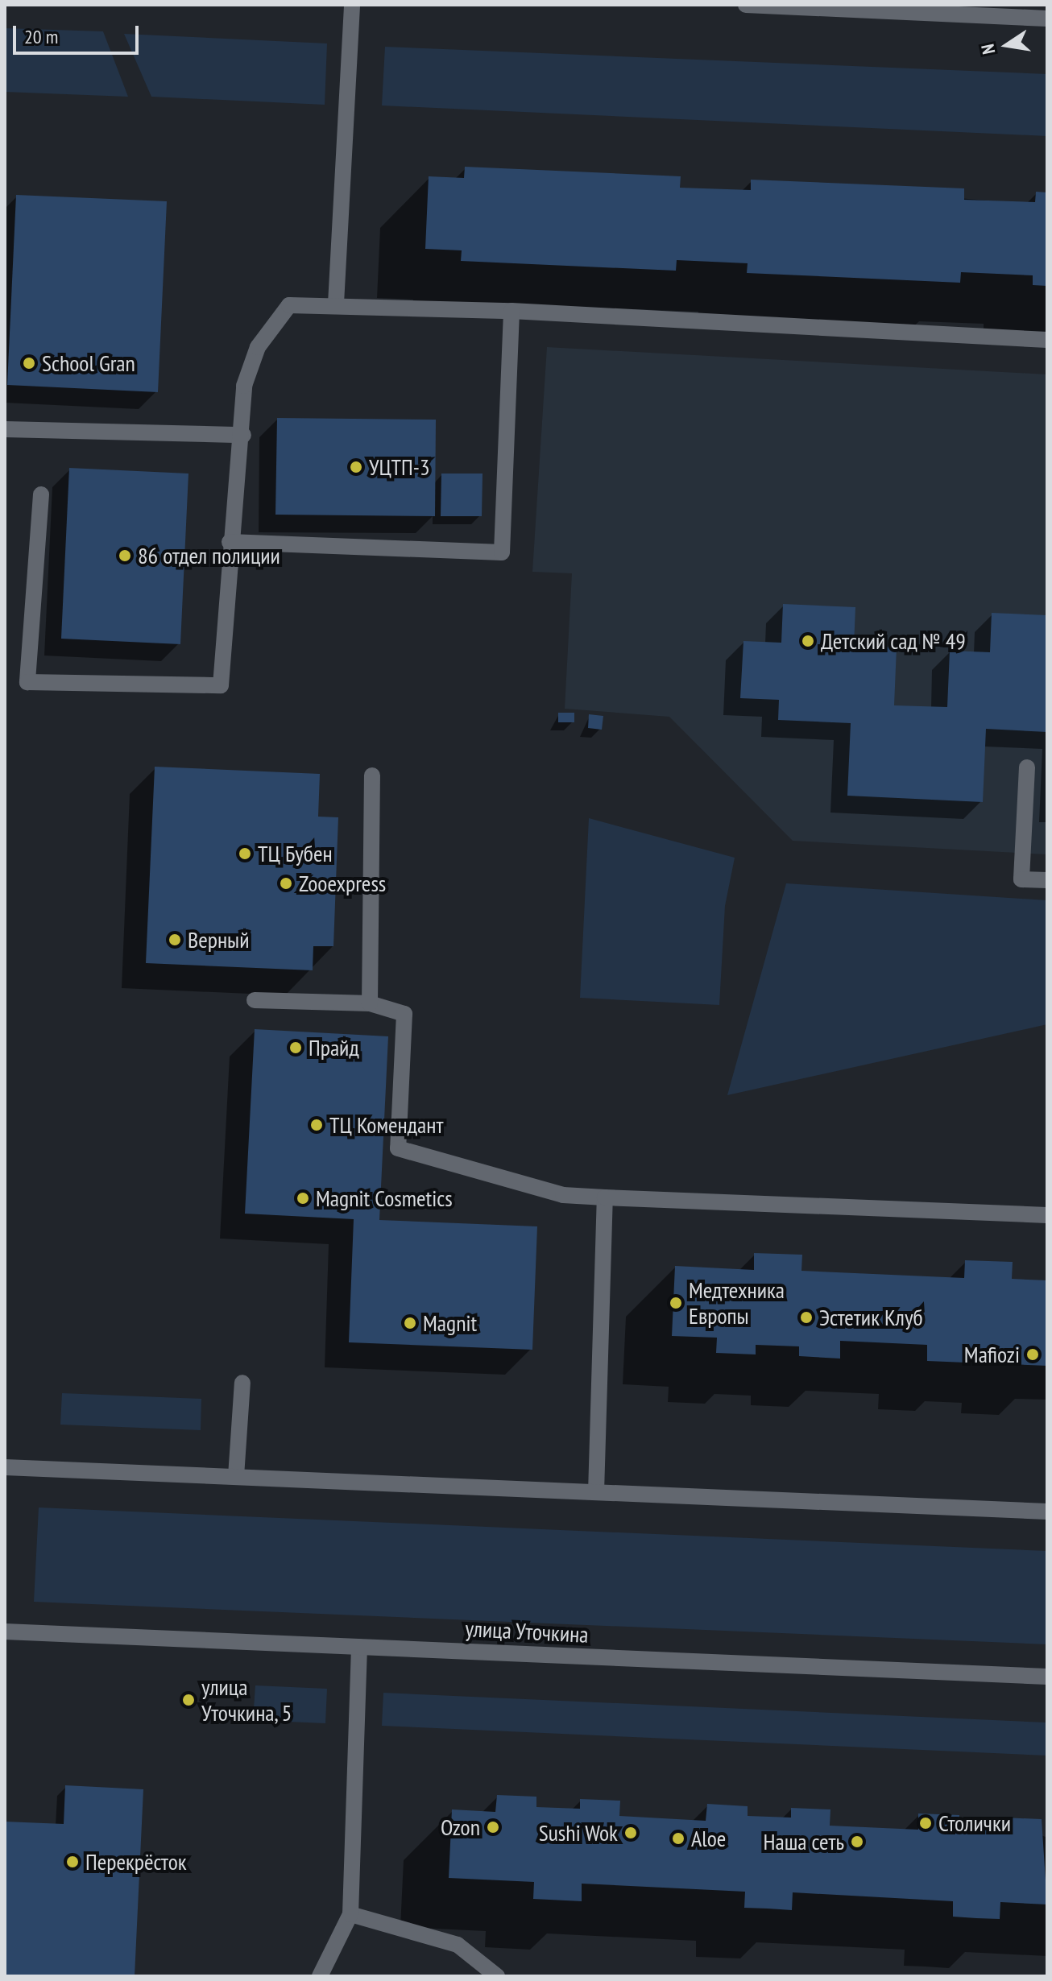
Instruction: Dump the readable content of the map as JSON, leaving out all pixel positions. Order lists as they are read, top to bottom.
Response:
{
  "streets": {
    "street": ["улица Уточкина"]
  },
  "places": [
    "School Gran",
    "УЦТП-3",
    "86 отдел полиции",
    "Детский сад № 49",
    "ТЦ Бубен",
    "Zooexpress",
    "Верный",
    "Прайд",
    "ТЦ Комендант",
    "Magnit Cosmetics",
    "Медтехника Европы",
    "Эстетик Клуб",
    "Magnit",
    "Mafiozi",
    "улица Уточкина, 5",
    "Столички",
    "Ozon",
    "Sushi Wok",
    "Aloe",
    "Наша сеть",
    "Перекрёсток"
  ],
  "scale_bar": "20 m",
  "north": "left"
}
